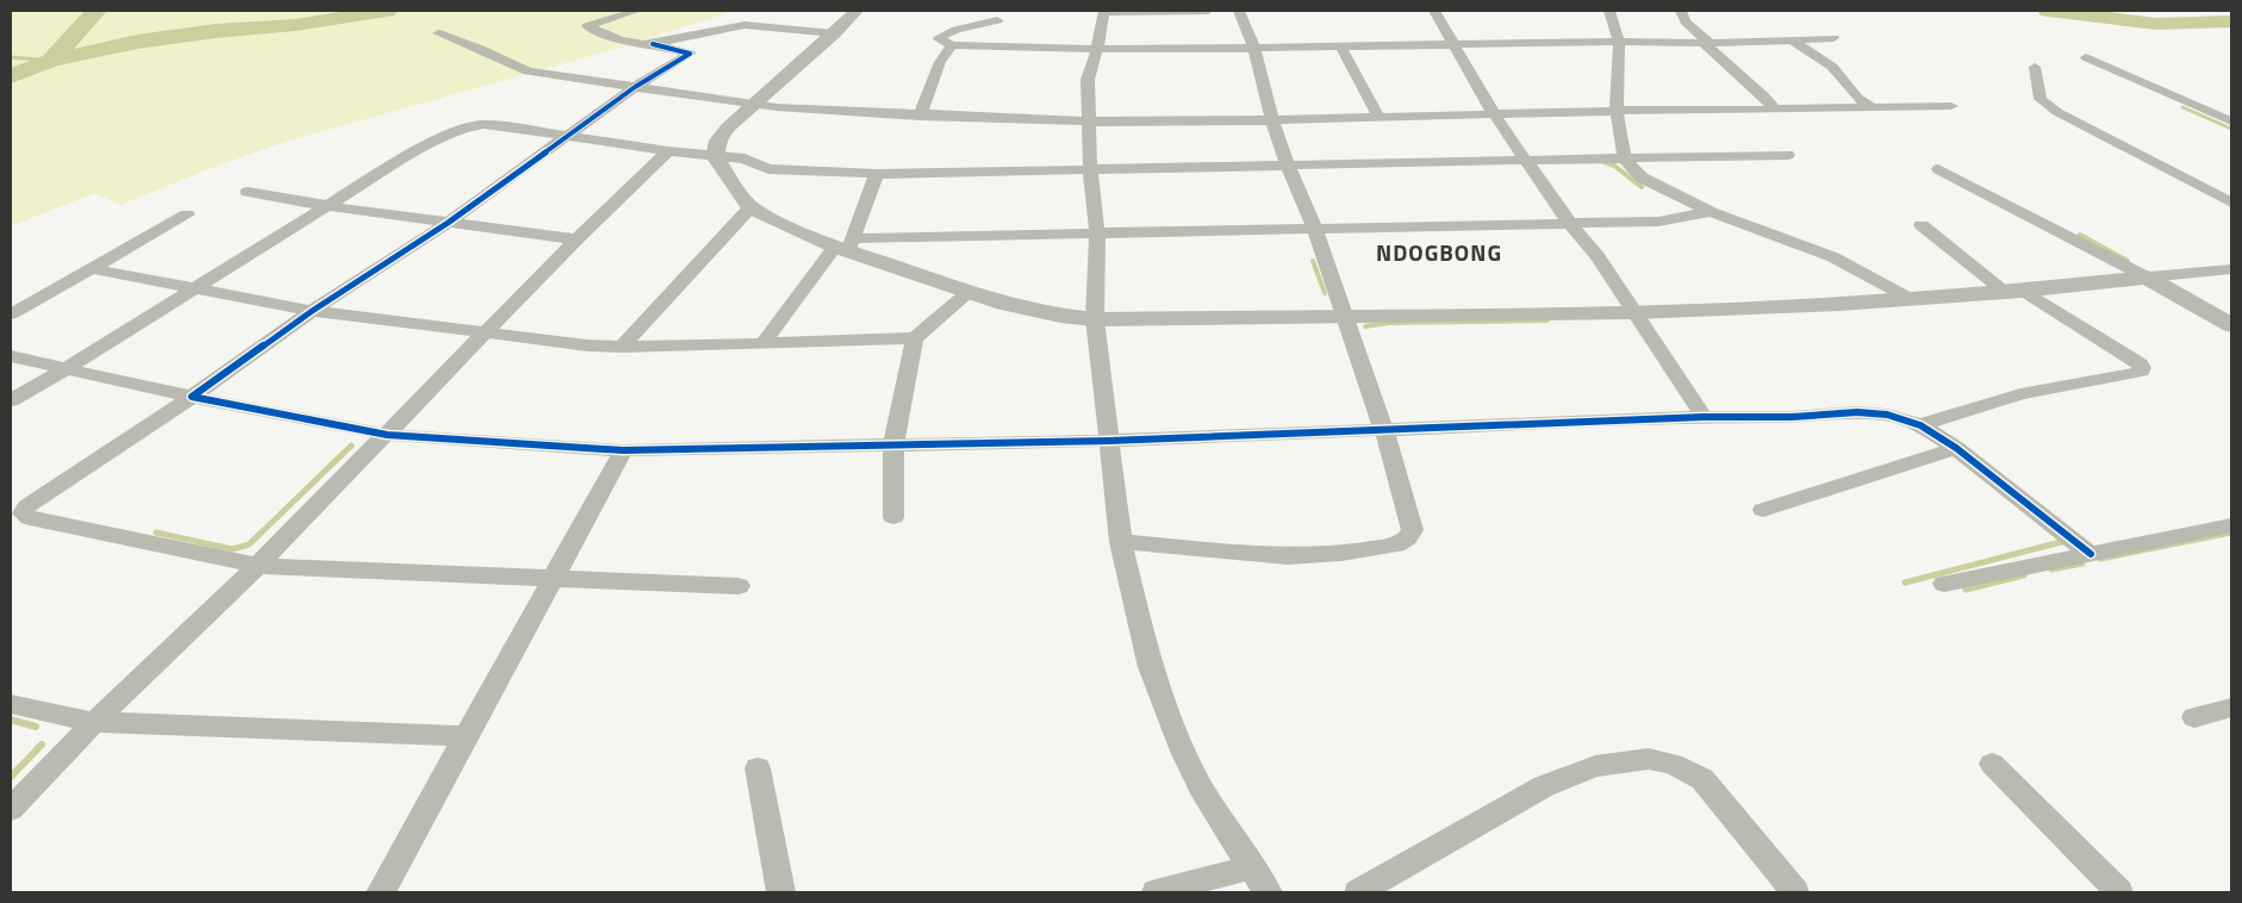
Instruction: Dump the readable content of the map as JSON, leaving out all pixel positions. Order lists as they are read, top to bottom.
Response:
{
  "districts": ["NDOGBONG"]
}
